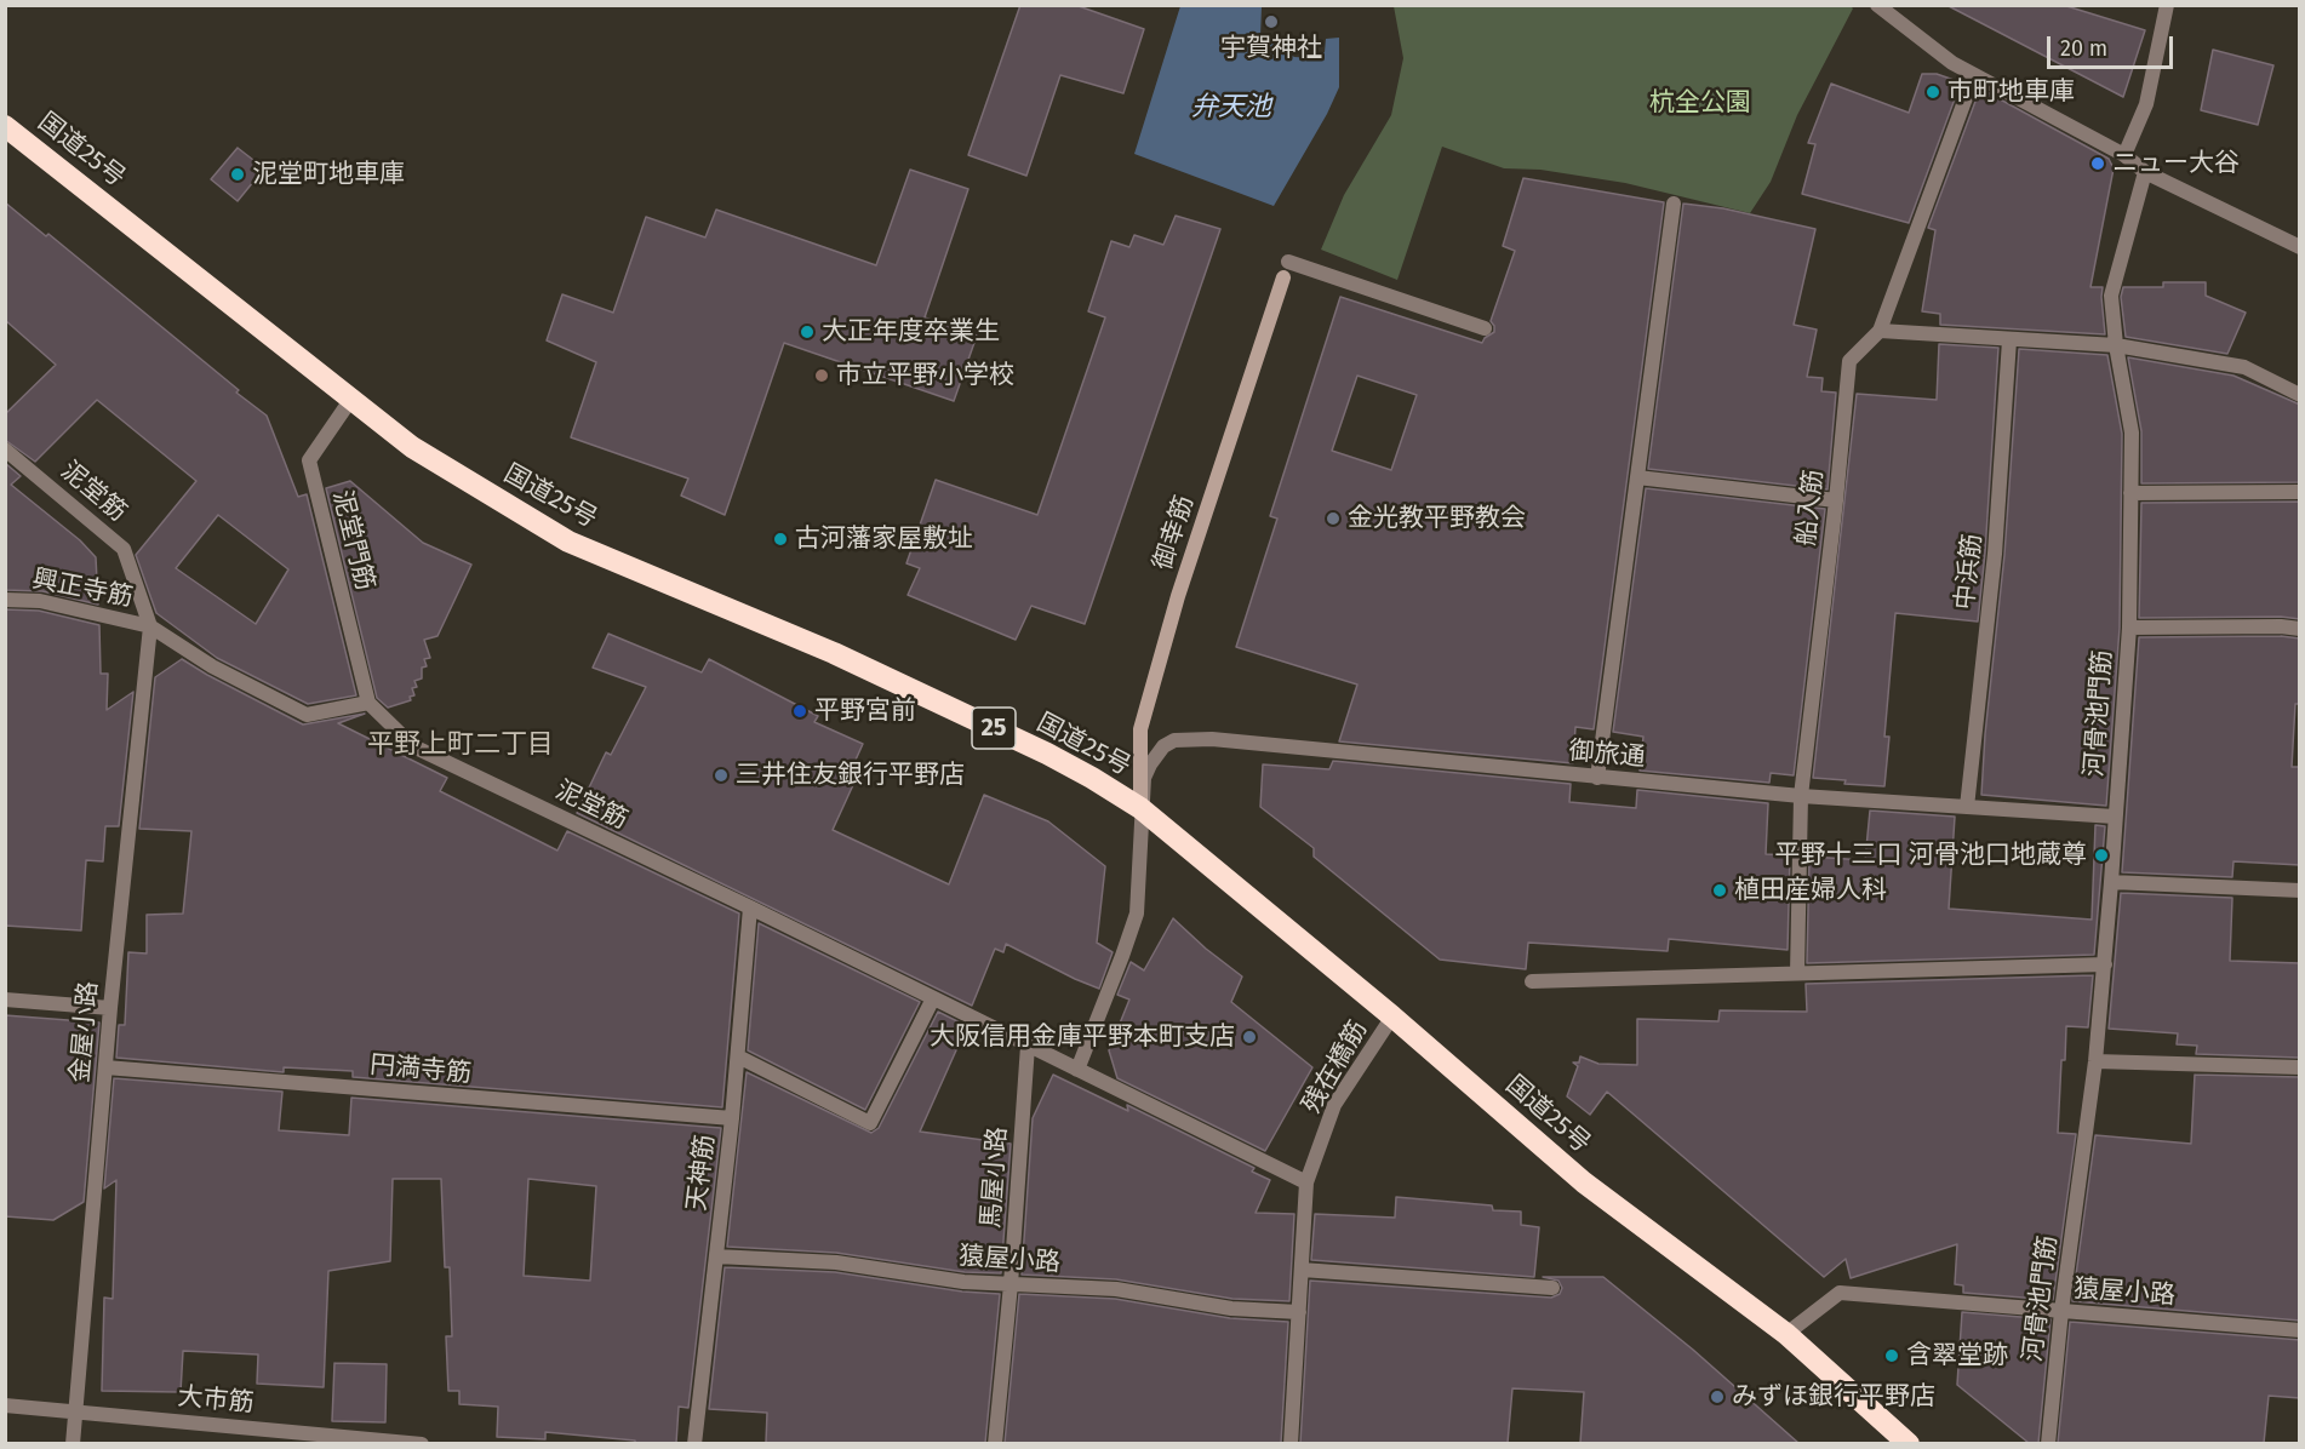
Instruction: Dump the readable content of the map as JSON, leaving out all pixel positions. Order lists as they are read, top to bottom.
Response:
{
  "streets": {
    "highway": ["国道25号", "25"],
    "street": [
      "泥堂筋",
      "船入筋",
      "御幸筋",
      "泥堂門筋",
      "中浜筋",
      "興正寺筋",
      "河骨池門筋",
      "御旅通",
      "金屋小路",
      "残在橋筋",
      "円満寺筋",
      "天神筋",
      "馬屋小路",
      "猿屋小路",
      "大市筋"
    ]
  },
  "crossings": [
    ["国道25号", "御幸筋"],
    ["国道25号", "泥堂門筋"],
    ["国道25号", "御旅通"],
    ["国道25号", "残在橋筋"],
    ["国道25号", "猿屋小路"],
    ["泥堂筋", "泥堂門筋"],
    ["泥堂筋", "興正寺筋"],
    ["泥堂筋", "金屋小路"],
    ["泥堂筋", "残在橋筋"],
    ["泥堂筋", "天神筋"],
    ["泥堂筋", "馬屋小路"],
    ["船入筋", "御旅通"],
    ["御幸筋", "御旅通"],
    ["中浜筋", "御旅通"],
    ["興正寺筋", "金屋小路"],
    ["河骨池門筋", "御旅通"],
    ["河骨池門筋", "猿屋小路"],
    ["金屋小路", "円満寺筋"],
    ["金屋小路", "大市筋"],
    ["残在橋筋", "猿屋小路"],
    ["円満寺筋", "天神筋"],
    ["天神筋", "猿屋小路"],
    ["馬屋小路", "猿屋小路"]
  ],
  "districts": ["平野上町二丁目"],
  "water": ["弁天池"],
  "parks": ["杭全公園"],
  "places": [
    "宇賀神社",
    "市町地車庫",
    "ニュー大谷",
    "泥堂町地車庫",
    "大正年度卒業生",
    "市立平野小学校",
    "金光教平野教会",
    "古河藩家屋敷址",
    "平野宮前",
    "三井住友銀行平野店",
    "平野十三口 河骨池口地蔵尊",
    "植田産婦人科",
    "大阪信用金庫平野本町支店",
    "含翠堂跡",
    "みずほ銀行平野店"
  ],
  "scale_bar": "20 m"
}
